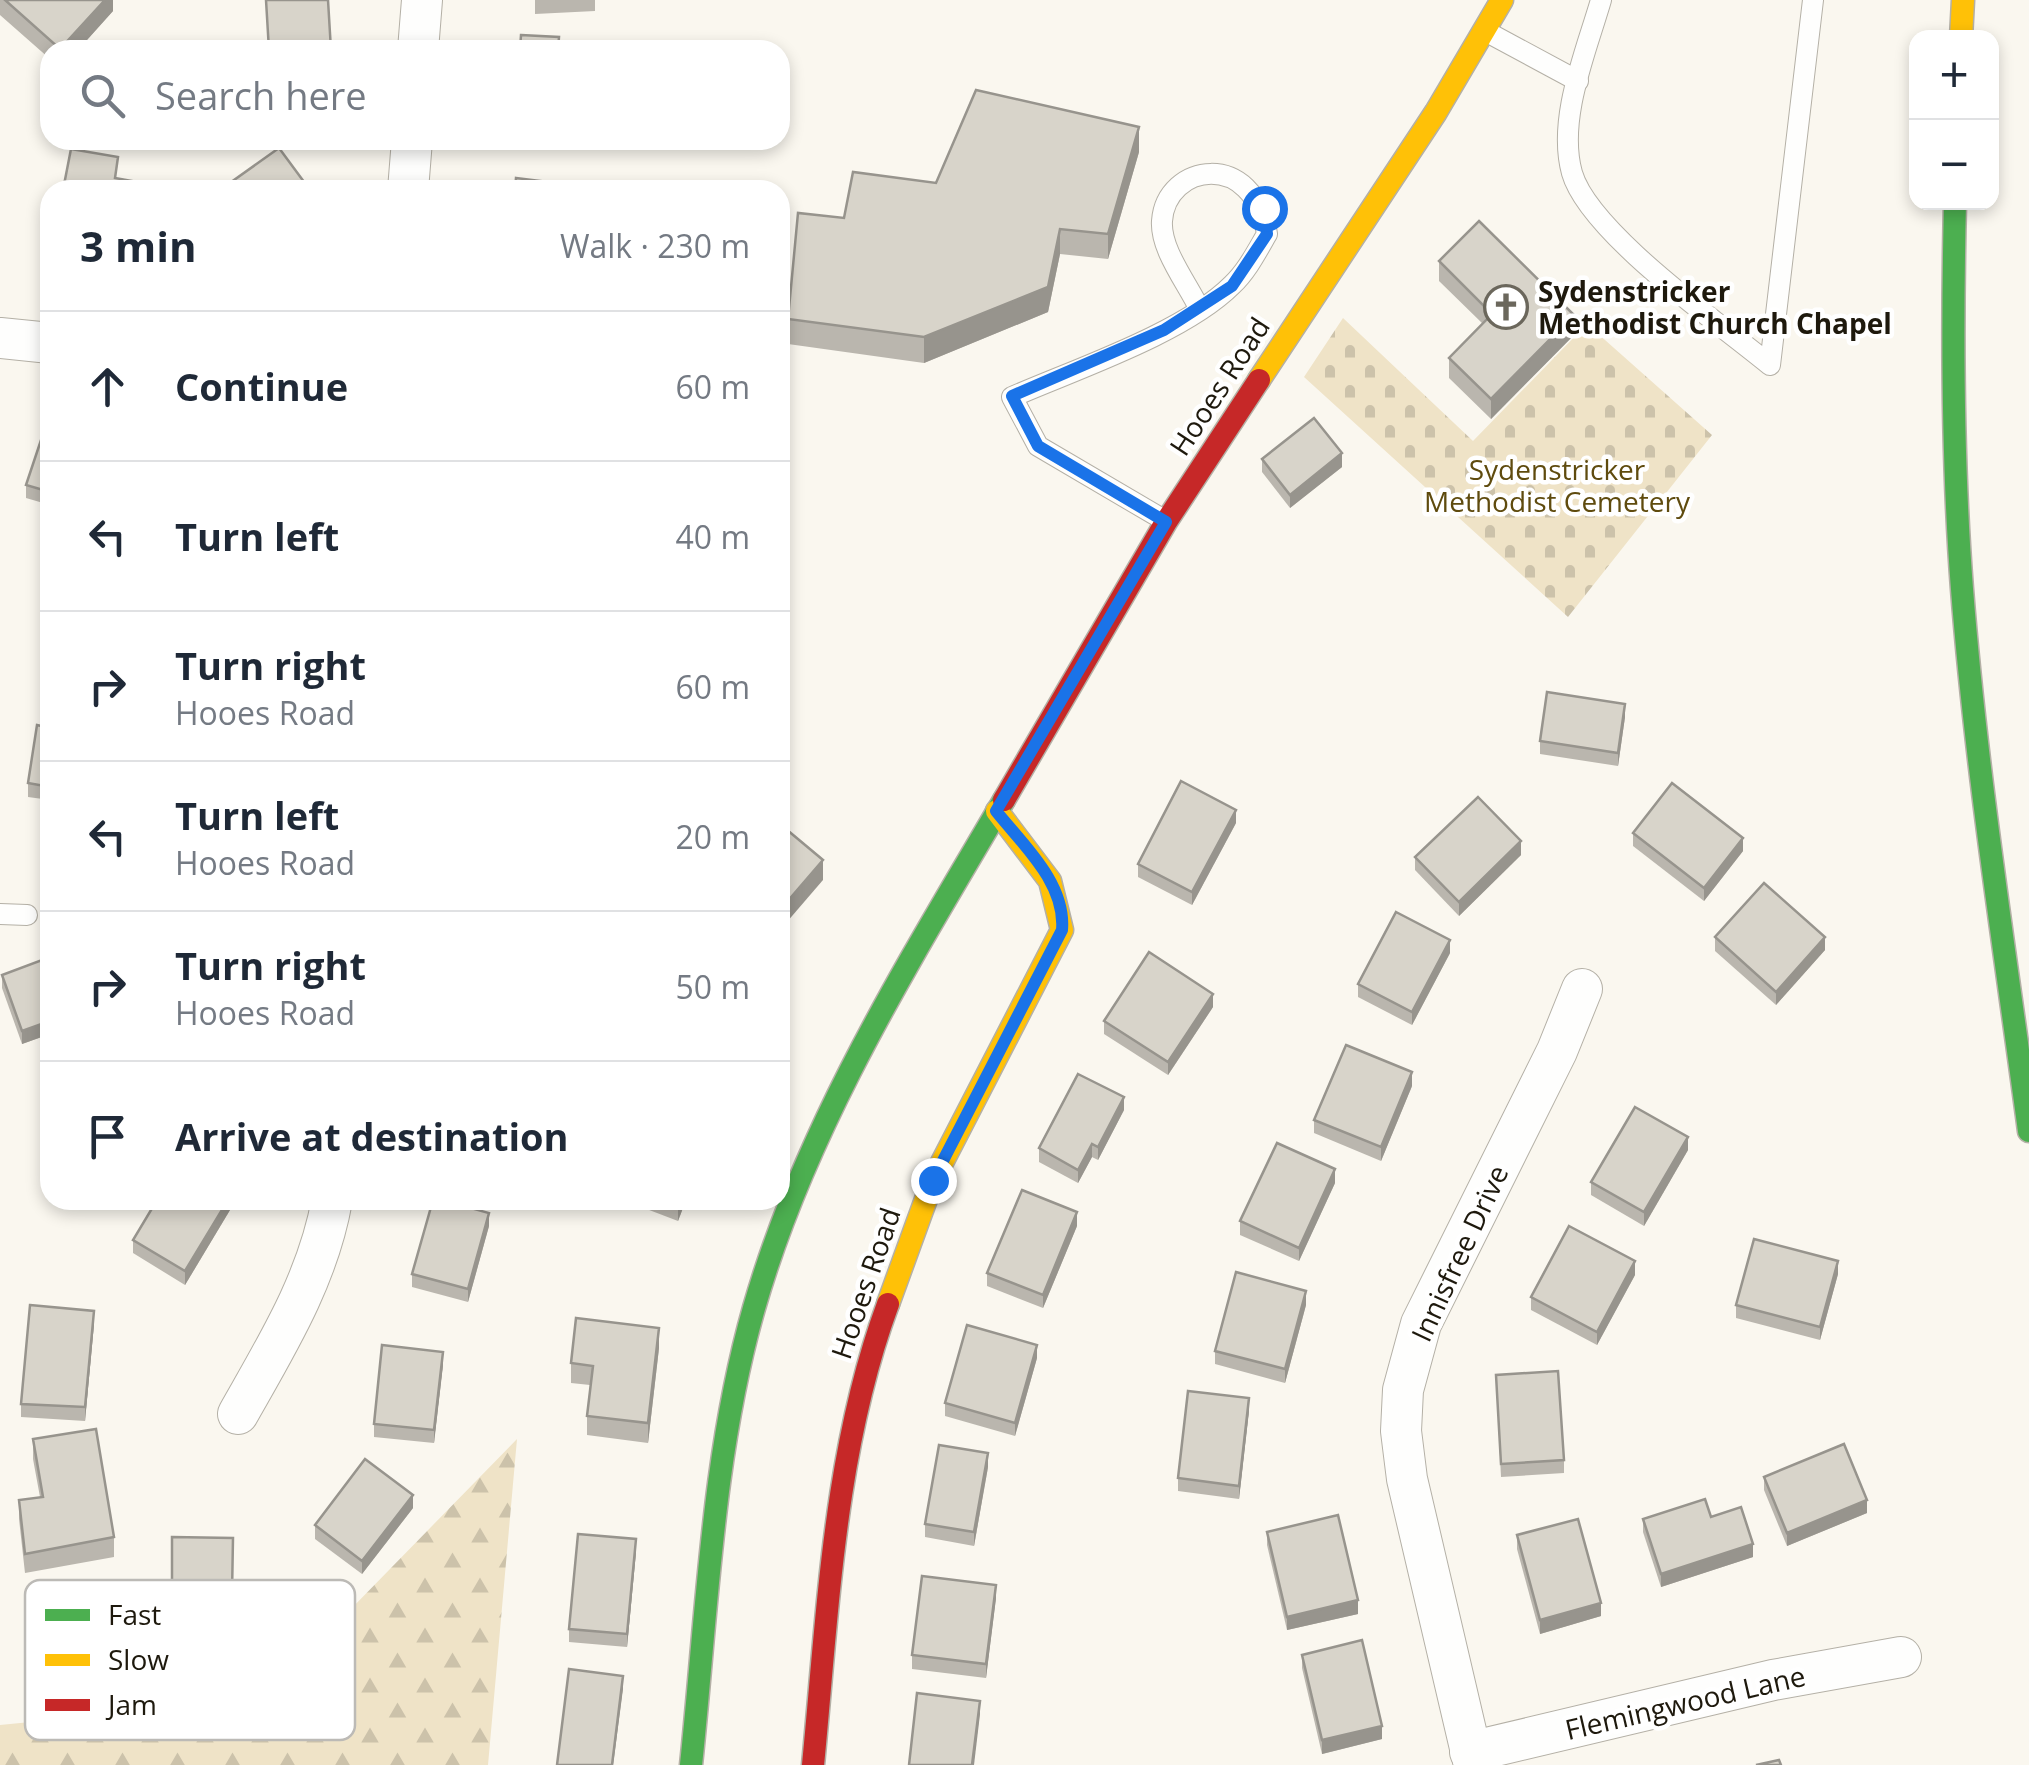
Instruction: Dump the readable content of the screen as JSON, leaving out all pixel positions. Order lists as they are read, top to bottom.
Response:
{
  "streets": {
    "main road": ["Hooes Road"],
    "street": ["Innisfree Drive", "Flemingwood Lane"]
  },
  "crossings": [
    ["Innisfree Drive", "Flemingwood Lane"]
  ],
  "parks": ["Sydenstricker Methodist Cemetery"],
  "places": {
    "church": ["Sydenstricker Methodist Church Chapel"]
  },
  "legend": ["Fast", "Slow", "Jam"],
  "page": {
    "map_buttons": ["+", "−"],
    "search": "Search here",
    "heading": ["3 min", "Walk · 230 m"],
    "list": [
      ["Continue", "60 m"],
      ["Turn left", "40 m"],
      ["Turn right", "Hooes Road", "60 m"],
      ["Turn left", "Hooes Road", "20 m"],
      ["Turn right", "Hooes Road", "50 m"],
      "Arrive at destination"
    ]
  }
}
